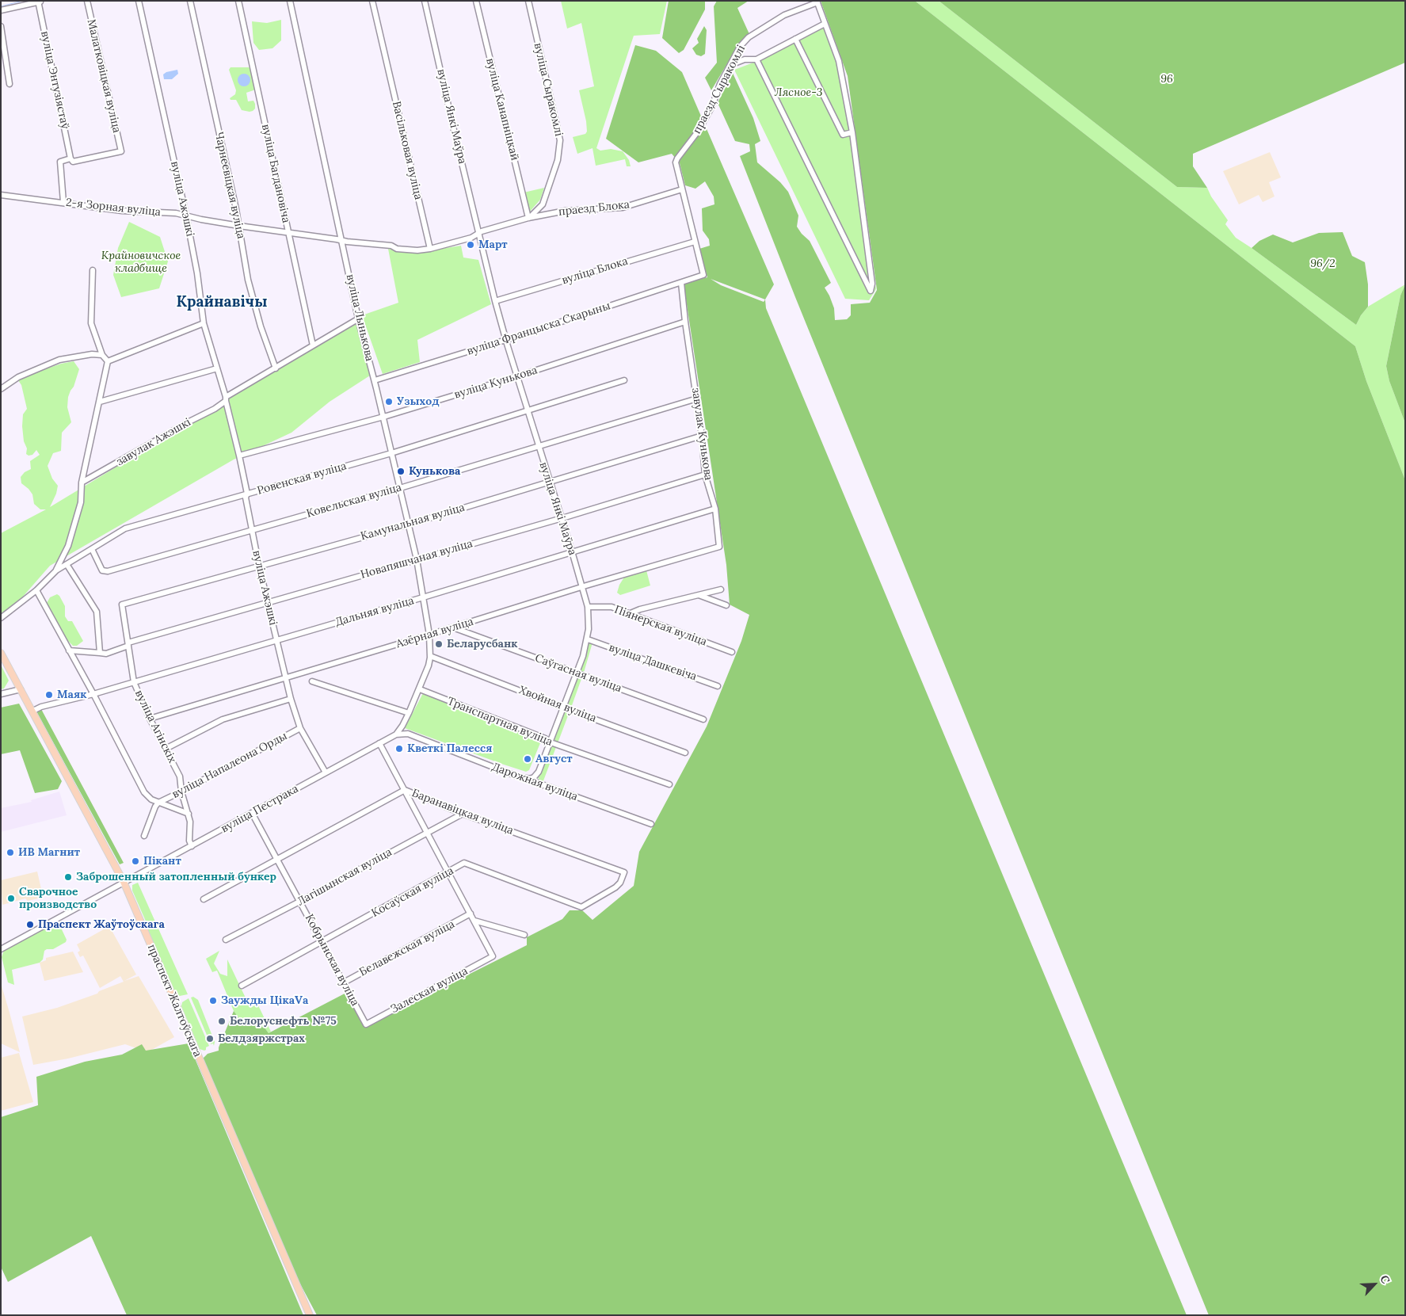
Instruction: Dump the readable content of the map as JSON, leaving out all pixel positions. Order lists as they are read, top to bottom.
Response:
{
  "streets": {
    "main road": ["праспект Жалтоўскага"],
    "street": [
      "Малатковіцкая вуліца",
      "вуліца Энтузіястаў",
      "вуліца Сыракомлі",
      "праезд Сыракомлі",
      "вуліца Канапніцкай",
      "вуліца Янкі Маўра",
      "Васільковая вуліца",
      "вуліца Багдановіча",
      "Чарнеевіцкая вуліца",
      "вуліца Ажэшкі",
      "2-я Зорная вуліца",
      "праезд Блока",
      "вуліца Блока",
      "вуліца Лынькова",
      "вуліца Францыска Скарыны",
      "вуліца Кунькова",
      "завулак Кунькова",
      "завулак Ажэшкі",
      "Ровенская вуліца",
      "Ковельская вуліца",
      "Камунальная вуліца",
      "Новапяшчаная вуліца",
      "Дальняя вуліца",
      "Піянерская вуліца",
      "Азёрная вуліца",
      "вуліца Дашкевіча",
      "Саўгасная вуліца",
      "Хвойная вуліца",
      "Транспартная вуліца",
      "вуліца Агінскіх",
      "вуліца Напалеона Орды",
      "Дарожная вуліца",
      "вуліца Пестрака",
      "Баранавіцкая вуліца",
      "Лагішынская вуліца",
      "Косаўская вуліца",
      "Белавежская вуліца",
      "Кобрынская вуліца",
      "Залеская вуліца"
    ]
  },
  "crossings": [
    ["Малатковіцкая вуліца", "вуліца Энтузіястаў"],
    ["вуліца Сыракомлі", "вуліца Канапніцкай"],
    ["вуліца Сыракомлі", "праезд Блока"],
    ["праезд Сыракомлі", "праезд Блока"],
    ["праезд Сыракомлі", "вуліца Блока"],
    ["праезд Сыракомлі", "вуліца Францыска Скарыны"],
    ["вуліца Канапніцкай", "праезд Блока"],
    ["вуліца Янкі Маўра", "вуліца Блока"],
    ["вуліца Янкі Маўра", "вуліца Францыска Скарыны"],
    ["вуліца Янкі Маўра", "вуліца Кунькова"],
    ["вуліца Янкі Маўра", "Ровенская вуліца"],
    ["вуліца Янкі Маўра", "Ковельская вуліца"],
    ["вуліца Янкі Маўра", "Камунальная вуліца"],
    ["вуліца Янкі Маўра", "Новапяшчаная вуліца"],
    ["вуліца Янкі Маўра", "Дальняя вуліца"],
    ["вуліца Янкі Маўра", "Піянерская вуліца"],
    ["вуліца Янкі Маўра", "Азёрная вуліца"],
    ["вуліца Янкі Маўра", "вуліца Дашкевіча"],
    ["вуліца Янкі Маўра", "Саўгасная вуліца"],
    ["вуліца Янкі Маўра", "Хвойная вуліца"],
    ["вуліца Янкі Маўра", "Транспартная вуліца"],
    ["вуліца Янкі Маўра", "Дарожная вуліца"],
    ["вуліца Багдановіча", "2-я Зорная вуліца"],
    ["Чарнеевіцкая вуліца", "2-я Зорная вуліца"],
    ["вуліца Ажэшкі", "2-я Зорная вуліца"],
    ["вуліца Ажэшкі", "вуліца Кунькова"],
    ["вуліца Ажэшкі", "завулак Ажэшкі"],
    ["вуліца Ажэшкі", "Ровенская вуліца"],
    ["вуліца Ажэшкі", "Ковельская вуліца"],
    ["вуліца Ажэшкі", "Камунальная вуліца"],
    ["вуліца Ажэшкі", "Новапяшчаная вуліца"],
    ["вуліца Ажэшкі", "Дальняя вуліца"],
    ["вуліца Ажэшкі", "Азёрная вуліца"],
    ["вуліца Ажэшкі", "вуліца Напалеона Орды"],
    ["вуліца Ажэшкі", "вуліца Пестрака"],
    ["2-я Зорная вуліца", "вуліца Лынькова"],
    ["вуліца Лынькова", "вуліца Францыска Скарыны"],
    ["вуліца Лынькова", "вуліца Кунькова"],
    ["вуліца Лынькова", "Ровенская вуліца"],
    ["вуліца Лынькова", "Ковельская вуліца"],
    ["вуліца Лынькова", "Камунальная вуліца"],
    ["вуліца Лынькова", "Новапяшчаная вуліца"],
    ["вуліца Лынькова", "Дальняя вуліца"],
    ["вуліца Лынькова", "Азёрная вуліца"],
    ["вуліца Лынькова", "Хвойная вуліца"],
    ["вуліца Лынькова", "Транспартная вуліца"],
    ["вуліца Лынькова", "Дарожная вуліца"],
    ["вуліца Лынькова", "вуліца Пестрака"],
    ["вуліца Францыска Скарыны", "завулак Кунькова"],
    ["вуліца Кунькова", "завулак Кунькова"],
    ["завулак Кунькова", "Ковельская вуліца"],
    ["завулак Кунькова", "Камунальная вуліца"],
    ["завулак Кунькова", "Новапяшчаная вуліца"],
    ["завулак Кунькова", "Дальняя вуліца"],
    ["завулак Кунькова", "Азёрная вуліца"],
    ["Ровенская вуліца", "Ковельская вуліца"],
    ["Камунальная вуліца", "вуліца Агінскіх"],
    ["Новапяшчаная вуліца", "вуліца Агінскіх"],
    ["Дальняя вуліца", "вуліца Агінскіх"],
    ["Дальняя вуліца", "праспект Жалтоўскага"],
    ["Азёрная вуліца", "Саўгасная вуліца"],
    ["Азёрная вуліца", "вуліца Агінскіх"],
    ["вуліца Агінскіх", "вуліца Напалеона Орды"],
    ["вуліца Агінскіх", "вуліца Пестрака"],
    ["Дарожная вуліца", "вуліца Пестрака"],
    ["вуліца Пестрака", "Кобрынская вуліца"],
    ["вуліца Пестрака", "праспект Жалтоўскага"],
    ["Баранавіцкая вуліца", "Лагішынская вуліца"],
    ["Баранавіцкая вуліца", "Косаўская вуліца"],
    ["Баранавіцкая вуліца", "Кобрынская вуліца"],
    ["Лагішынская вуліца", "Кобрынская вуліца"],
    ["Косаўская вуліца", "Кобрынская вуліца"],
    ["Белавежская вуліца", "Кобрынская вуліца"],
    ["Кобрынская вуліца", "Залеская вуліца"]
  ],
  "districts": ["Крайнавічы"],
  "parks": [
    "96",
    "Лясное-3",
    "Крайновичское кладбище",
    "96/2"
  ],
  "places": [
    "Март",
    "Узыход",
    "Кунькова",
    "Беларусбанк",
    "Маяк",
    "Кветкі Палесся",
    "Август",
    "ИВ Магнит",
    "Пікант",
    "Заброшенный затопленный бункер",
    "Сварочное производство",
    "Праспект Жаўтоўскага",
    "Заужды ЦікаVа",
    "Белоруснефть №75",
    "Белдзяржстрах"
  ],
  "north": "top right"
}
